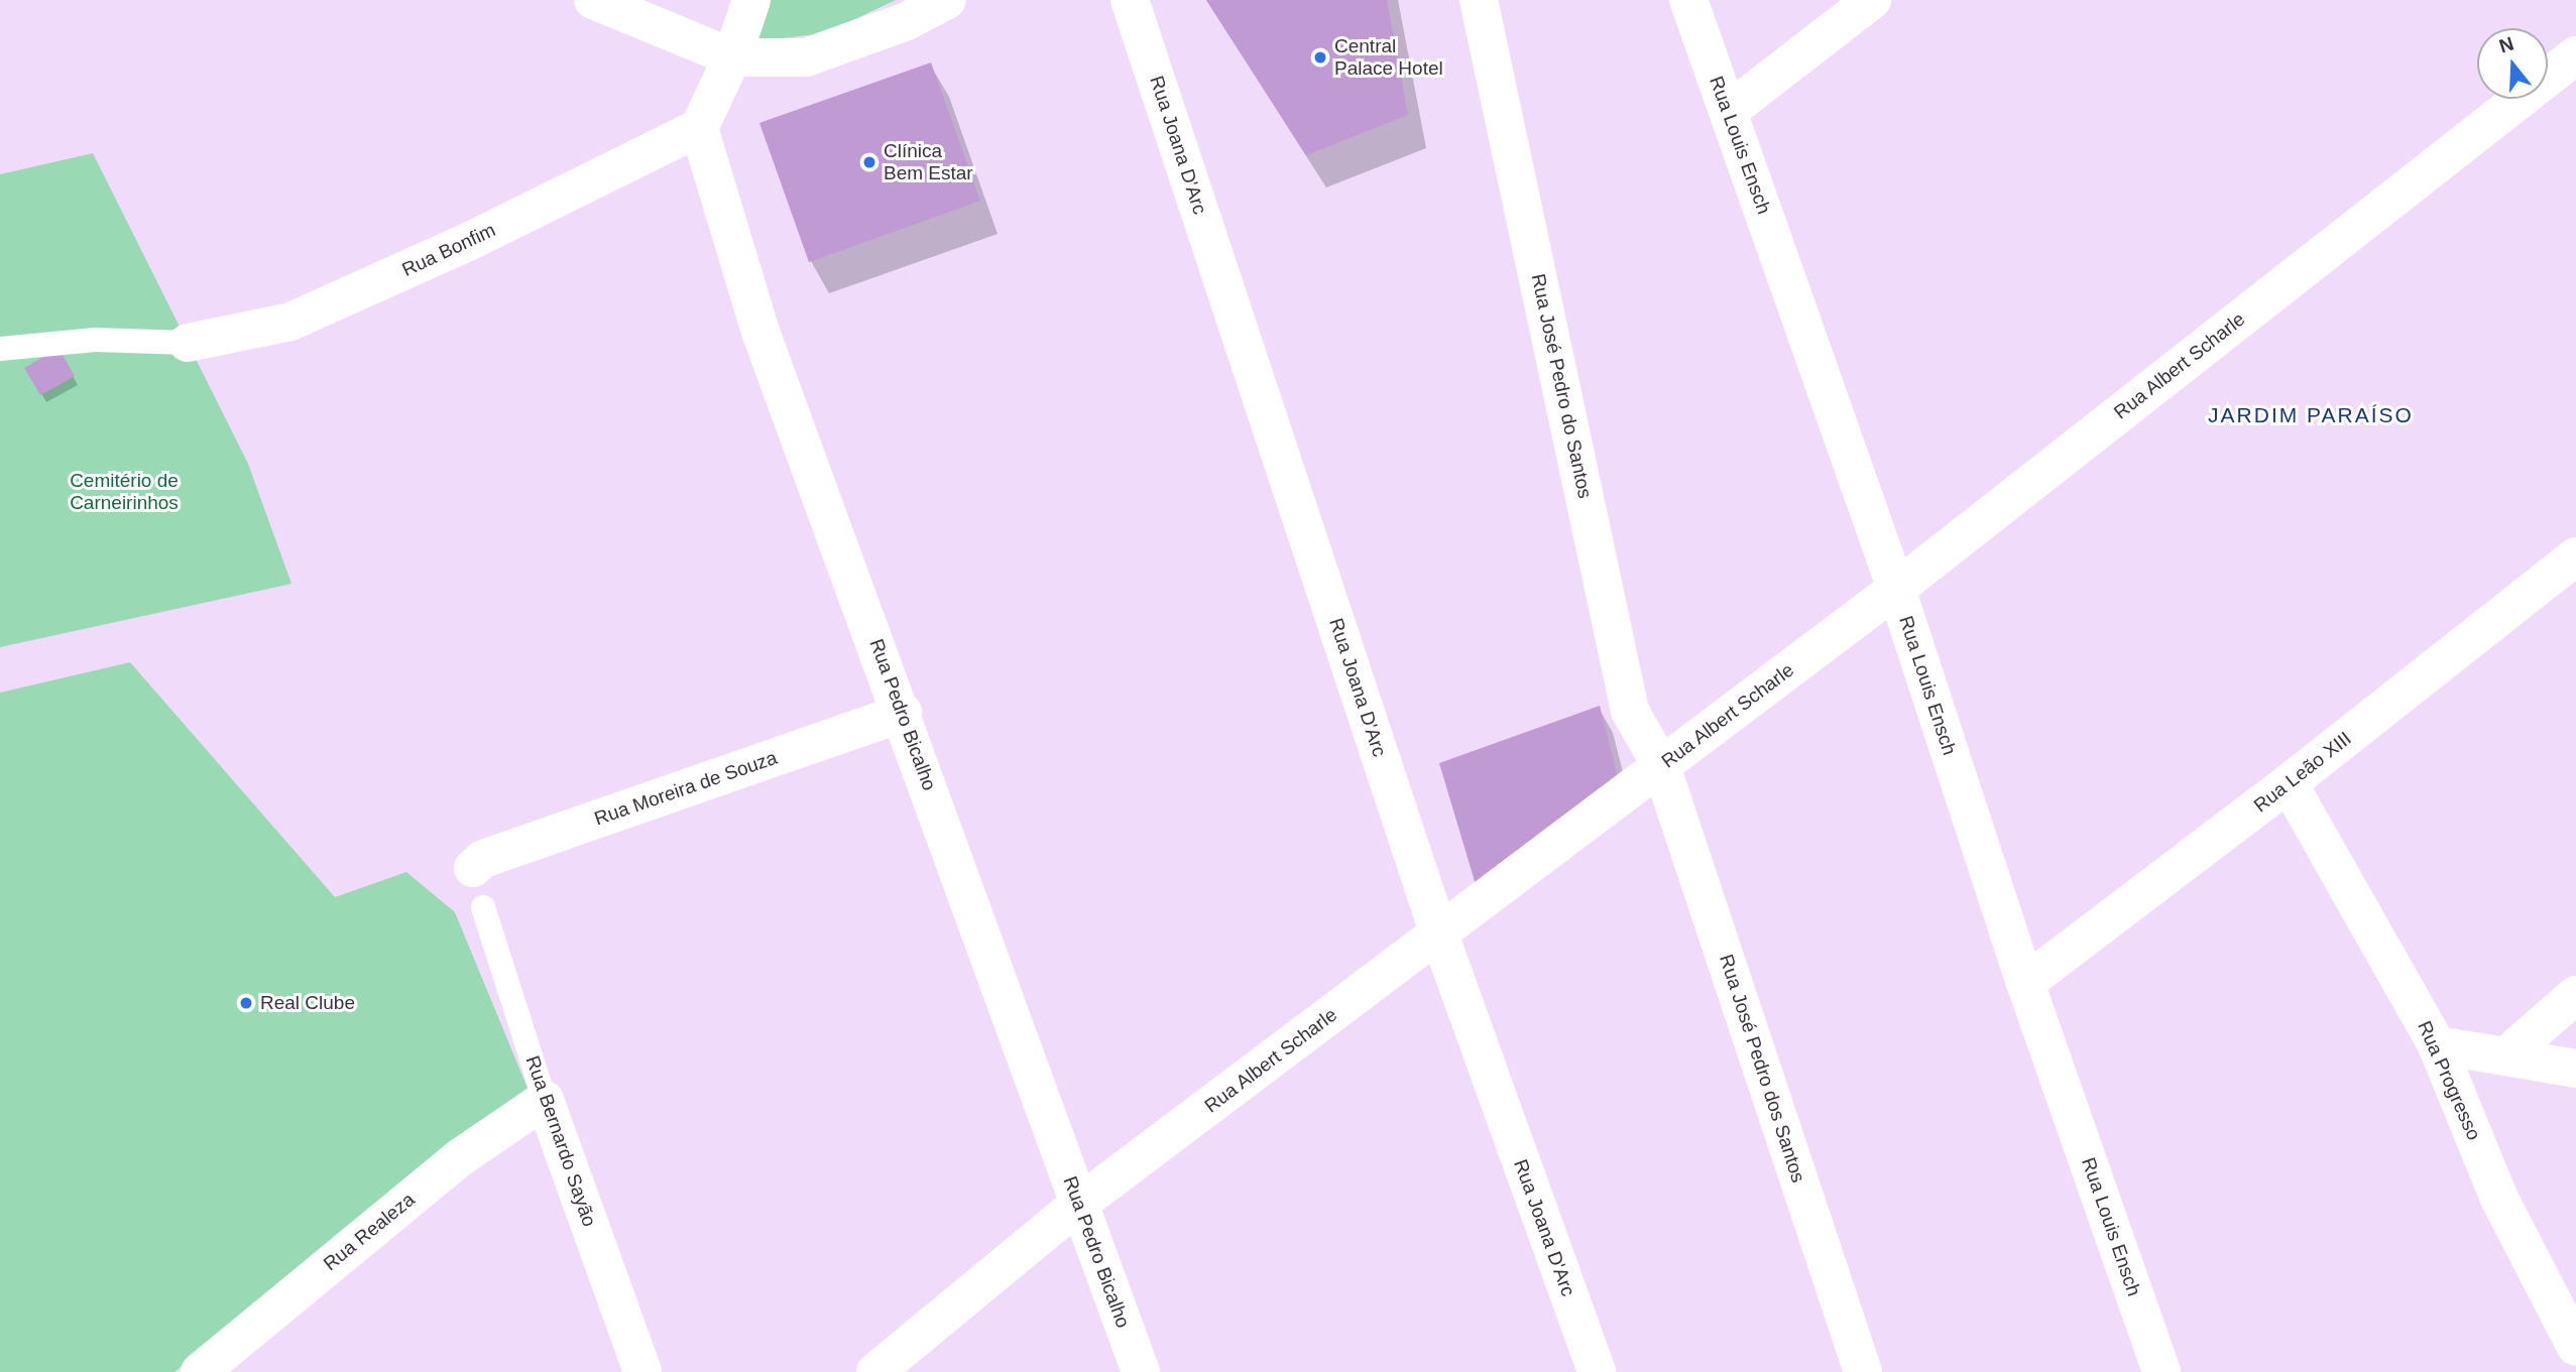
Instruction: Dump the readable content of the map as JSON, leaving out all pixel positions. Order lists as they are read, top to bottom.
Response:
{
  "streets": {
    "street": [
      "Rua Joana D'Arc",
      "Rua Louis Ensch",
      "Rua Bonfim",
      "Rua Albert Scharle",
      "Rua José Pedro do Santos",
      "Rua Pedro Bicalho",
      "Rua Leão XIII",
      "Rua Moreira de Souza",
      "Rua José Pedro dos Santos",
      "Rua Progresso",
      "Rua Bernardo Sayão",
      "Rua Realeza"
    ]
  },
  "crossings": [
    ["Rua Joana D'Arc", "Rua Albert Scharle"],
    ["Rua Louis Ensch", "Rua Albert Scharle"],
    ["Rua Louis Ensch", "Rua Leão XIII"],
    ["Rua Bonfim", "Rua Pedro Bicalho"],
    ["Rua Albert Scharle", "Rua José Pedro do Santos"],
    ["Rua Albert Scharle", "Rua Pedro Bicalho"],
    ["Rua Albert Scharle", "Rua José Pedro dos Santos"],
    ["Rua José Pedro do Santos", "Rua José Pedro dos Santos"],
    ["Rua Pedro Bicalho", "Rua Moreira de Souza"],
    ["Rua Leão XIII", "Rua Progresso"],
    ["Rua Bernardo Sayão", "Rua Realeza"]
  ],
  "districts": ["JARDIM PARAÍSO"],
  "parks": ["Cemitério de Carneirinhos"],
  "places": ["Central Palace Hotel", "Clínica Bem Estar", "Real Clube"],
  "north": "top"
}
